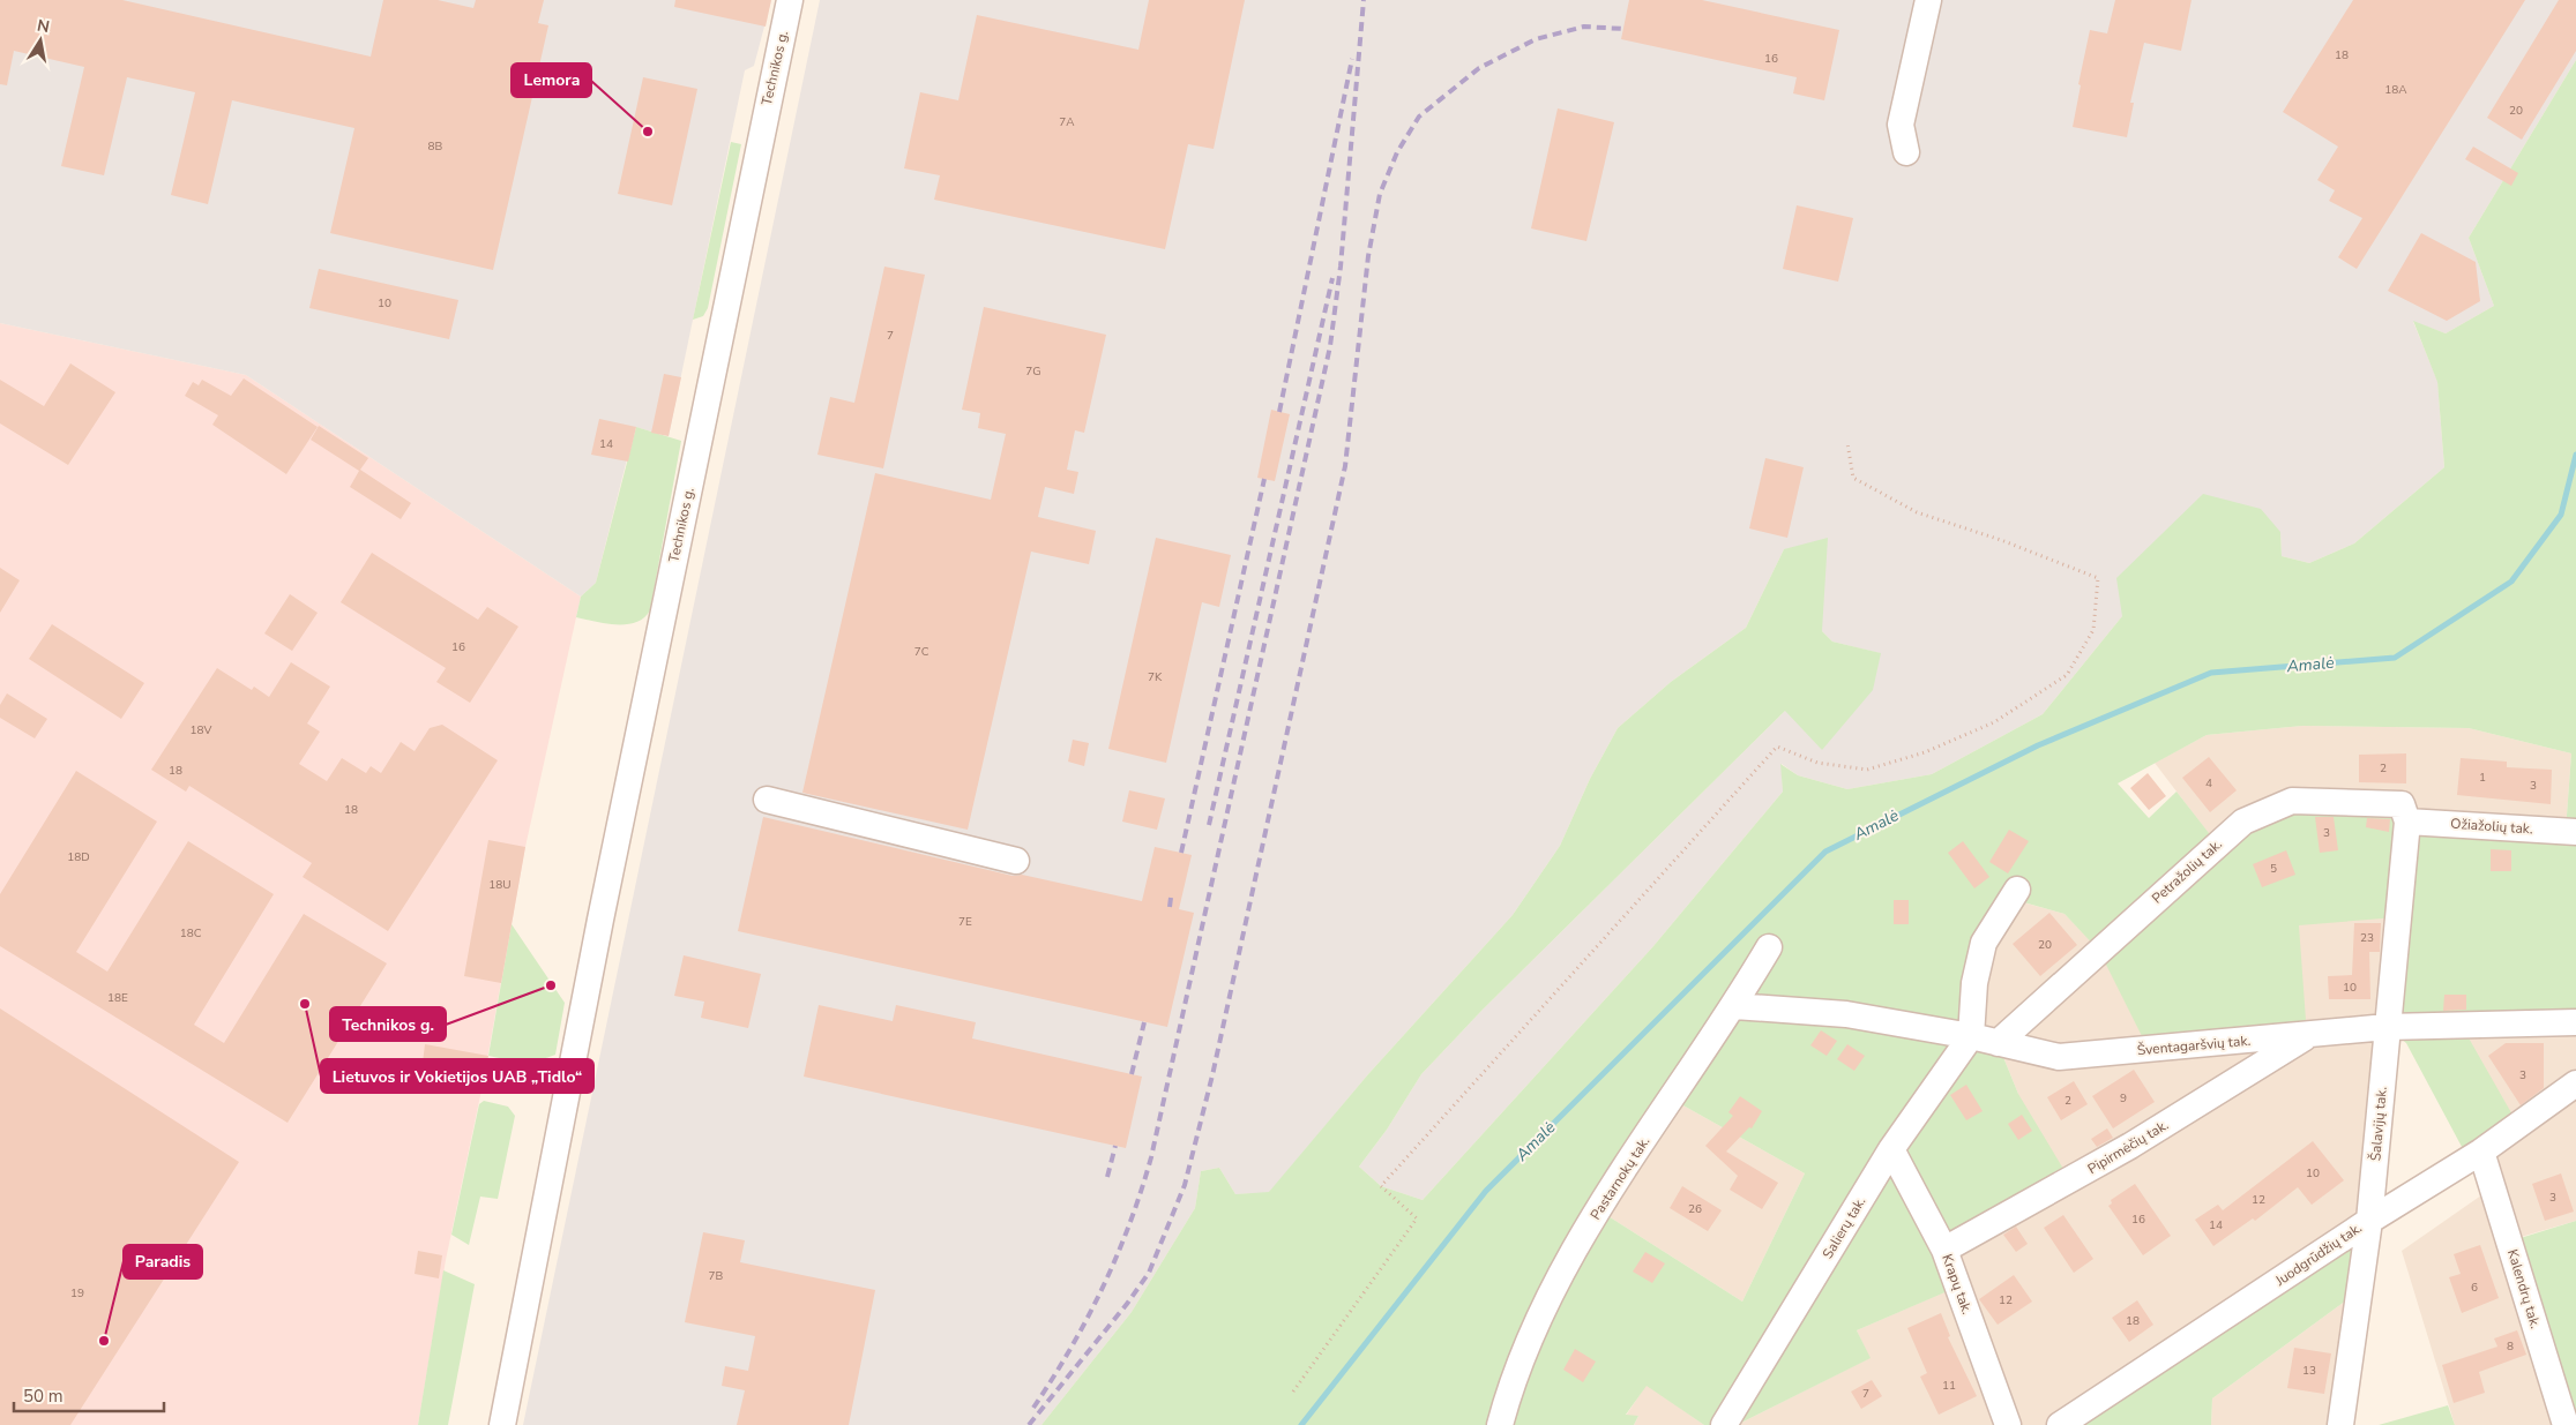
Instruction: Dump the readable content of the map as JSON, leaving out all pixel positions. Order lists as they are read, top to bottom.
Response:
{
  "streets": {
    "street": [
      "Technikos g.",
      "Ožiažolių tak.",
      "Petražolių tak.",
      "Šventagaršvių tak.",
      "Šalavijų tak.",
      "Pipirmėčių tak.",
      "Pastarnokų tak.",
      "Salierų tak.",
      "Juodgrūdžių tak.",
      "Krapų tak.",
      "Kalendrų tak."
    ]
  },
  "crossings": [
    ["Ožiažolių tak.", "Petražolių tak."],
    ["Ožiažolių tak.", "Šalavijų tak."],
    ["Petražolių tak.", "Šventagaršvių tak."],
    ["Petražolių tak.", "Šalavijų tak."],
    ["Šventagaršvių tak.", "Šalavijų tak."],
    ["Šventagaršvių tak.", "Pipirmėčių tak."],
    ["Šventagaršvių tak.", "Pastarnokų tak."],
    ["Šventagaršvių tak.", "Salierų tak."],
    ["Šalavijų tak.", "Juodgrūdžių tak."],
    ["Pipirmėčių tak.", "Krapų tak."],
    ["Salierų tak.", "Krapų tak."],
    ["Juodgrūdžių tak.", "Kalendrų tak."]
  ],
  "water": ["Amalė"],
  "places": [
    "Lemora",
    "Technikos g.",
    "Lietuvos ir Vokietijos UAB „Tidlo“",
    "Paradis"
  ],
  "house_numbers": [
    "18",
    "16",
    "18A",
    "20",
    "7A",
    "8B",
    "10",
    "7",
    "7G",
    "14",
    "16",
    "7C",
    "7K",
    "18V",
    "2",
    "18",
    "1",
    "4",
    "3",
    "18",
    "3",
    "18D",
    "5",
    "18U",
    "7E",
    "18C",
    "23",
    "20",
    "10",
    "18E",
    "3",
    "9",
    "2",
    "10",
    "3",
    "12",
    "26",
    "16",
    "14",
    "7B",
    "6",
    "19",
    "12",
    "18",
    "8",
    "13",
    "11",
    "7"
  ],
  "scale_bar": "50 m",
  "north": "top"
}
